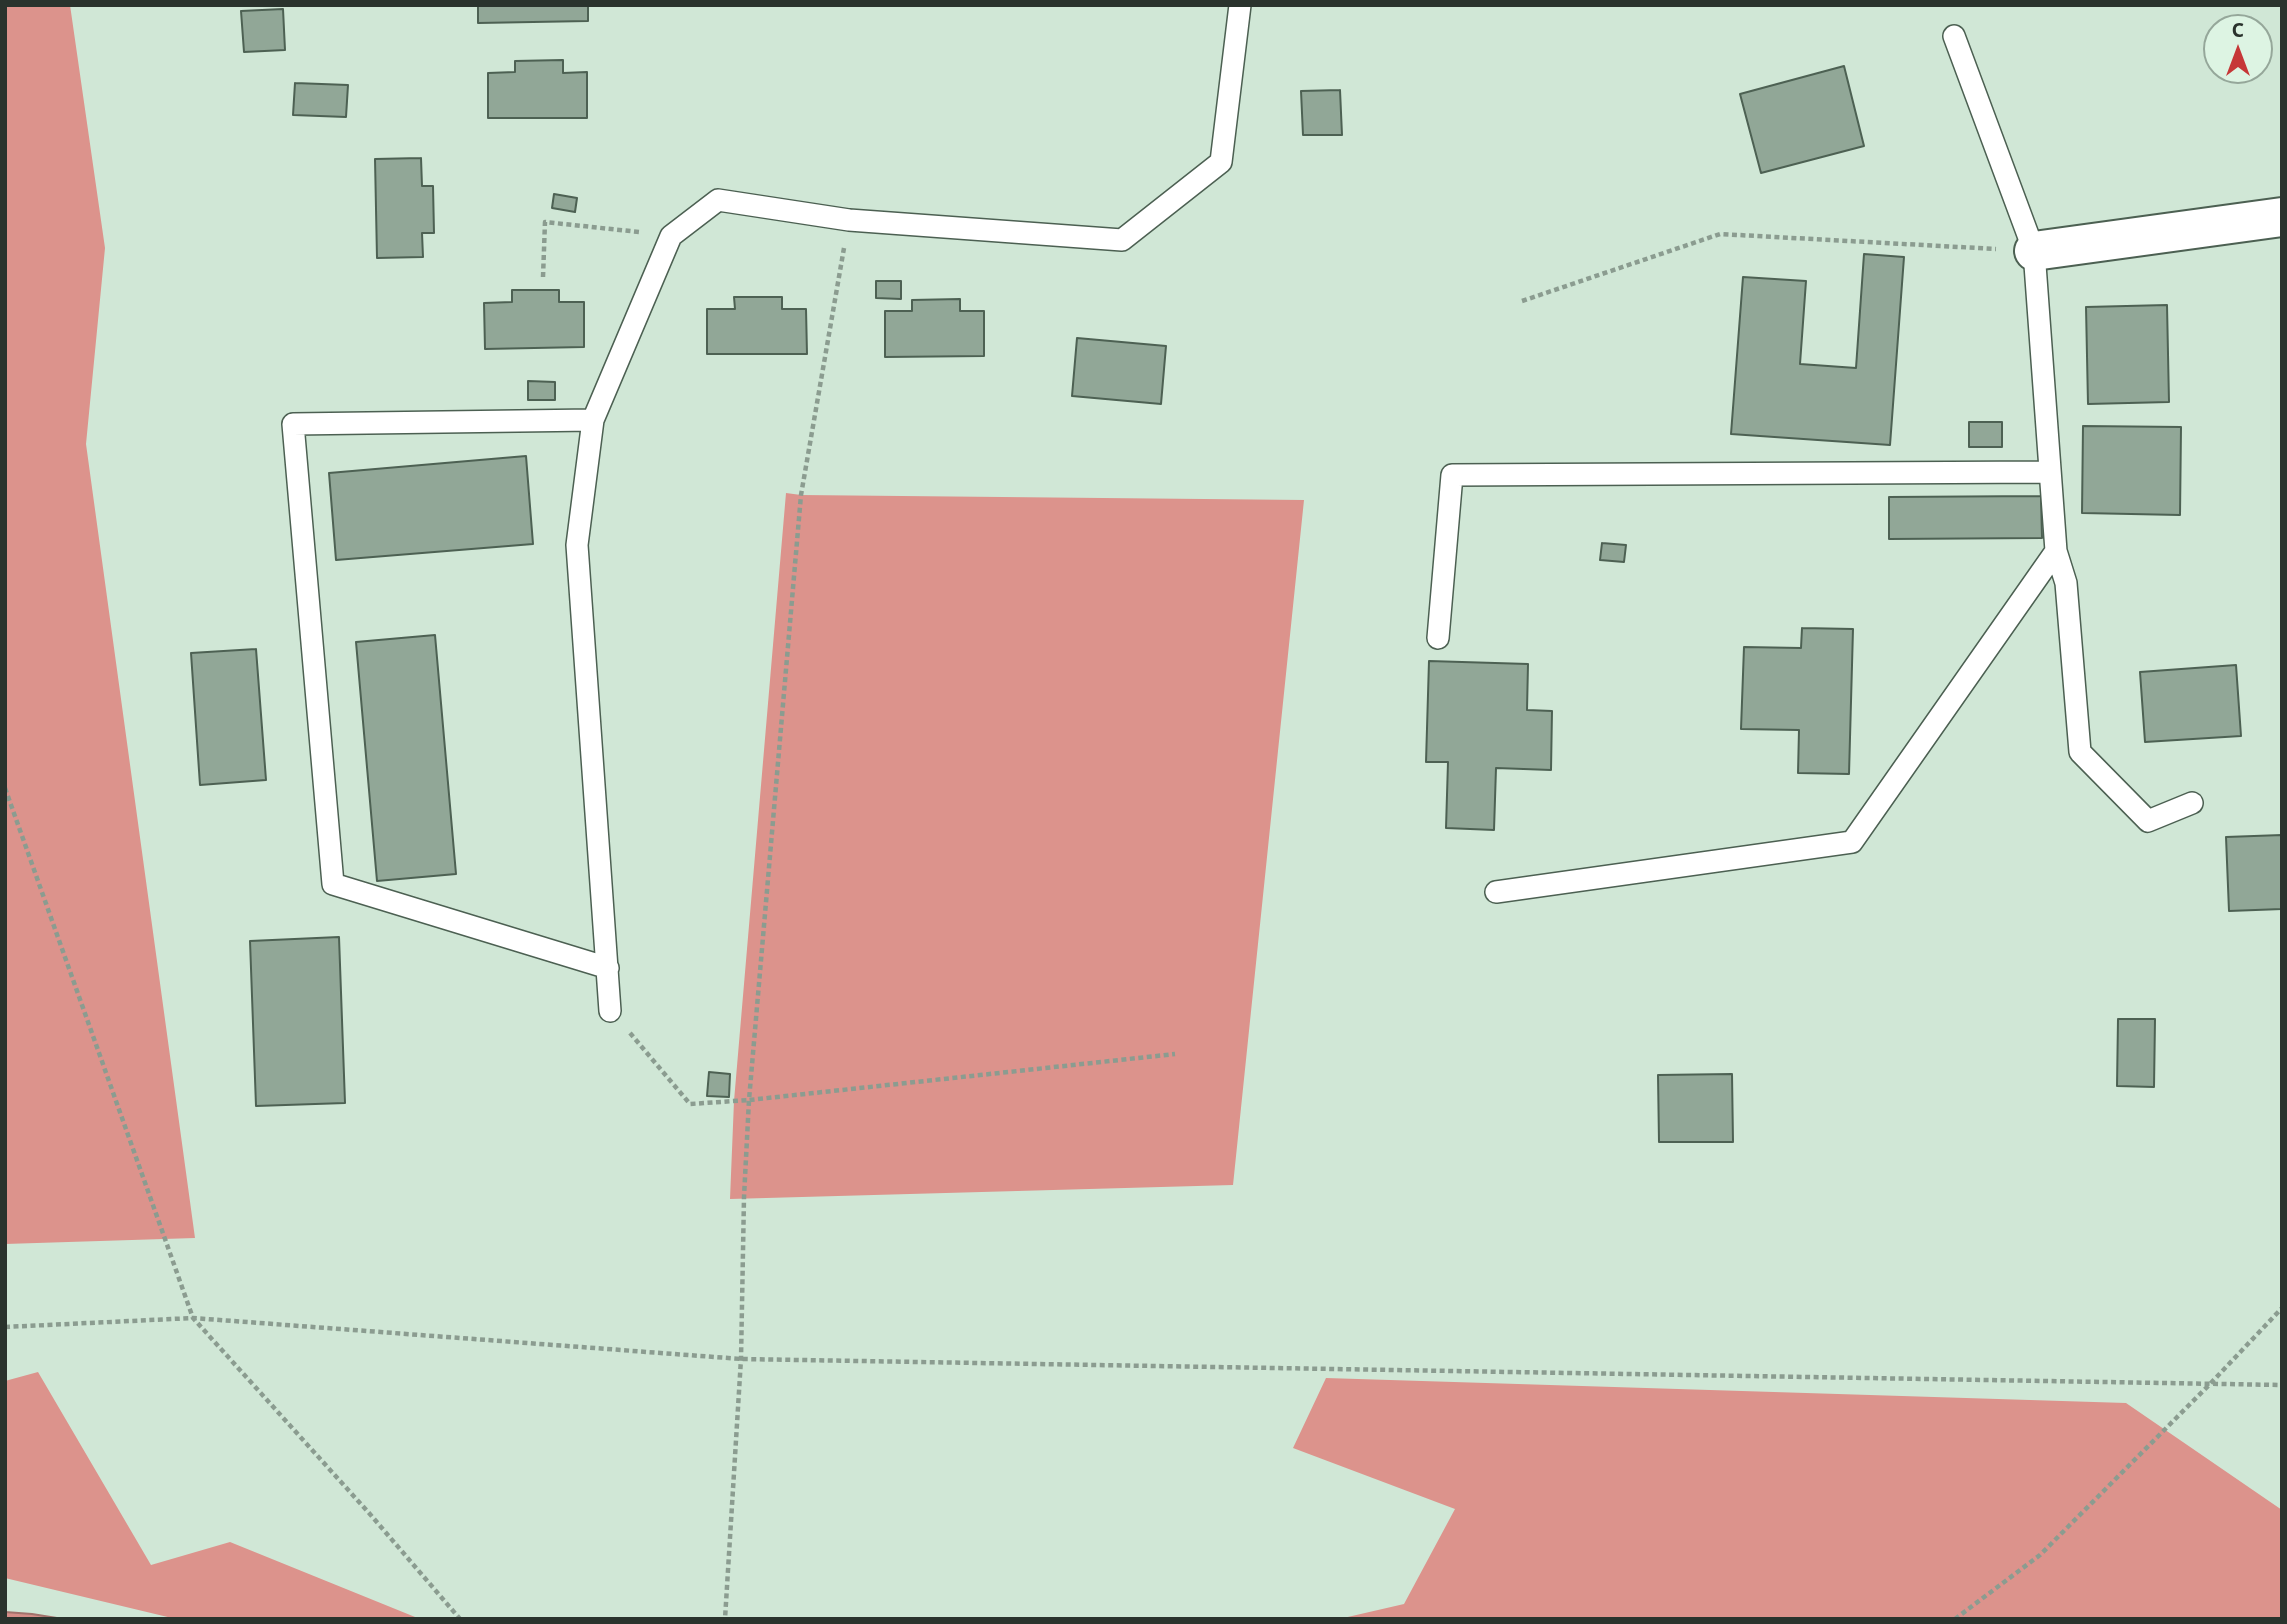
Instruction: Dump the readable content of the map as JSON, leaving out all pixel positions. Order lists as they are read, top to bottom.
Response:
{
  "north": "top"
}
